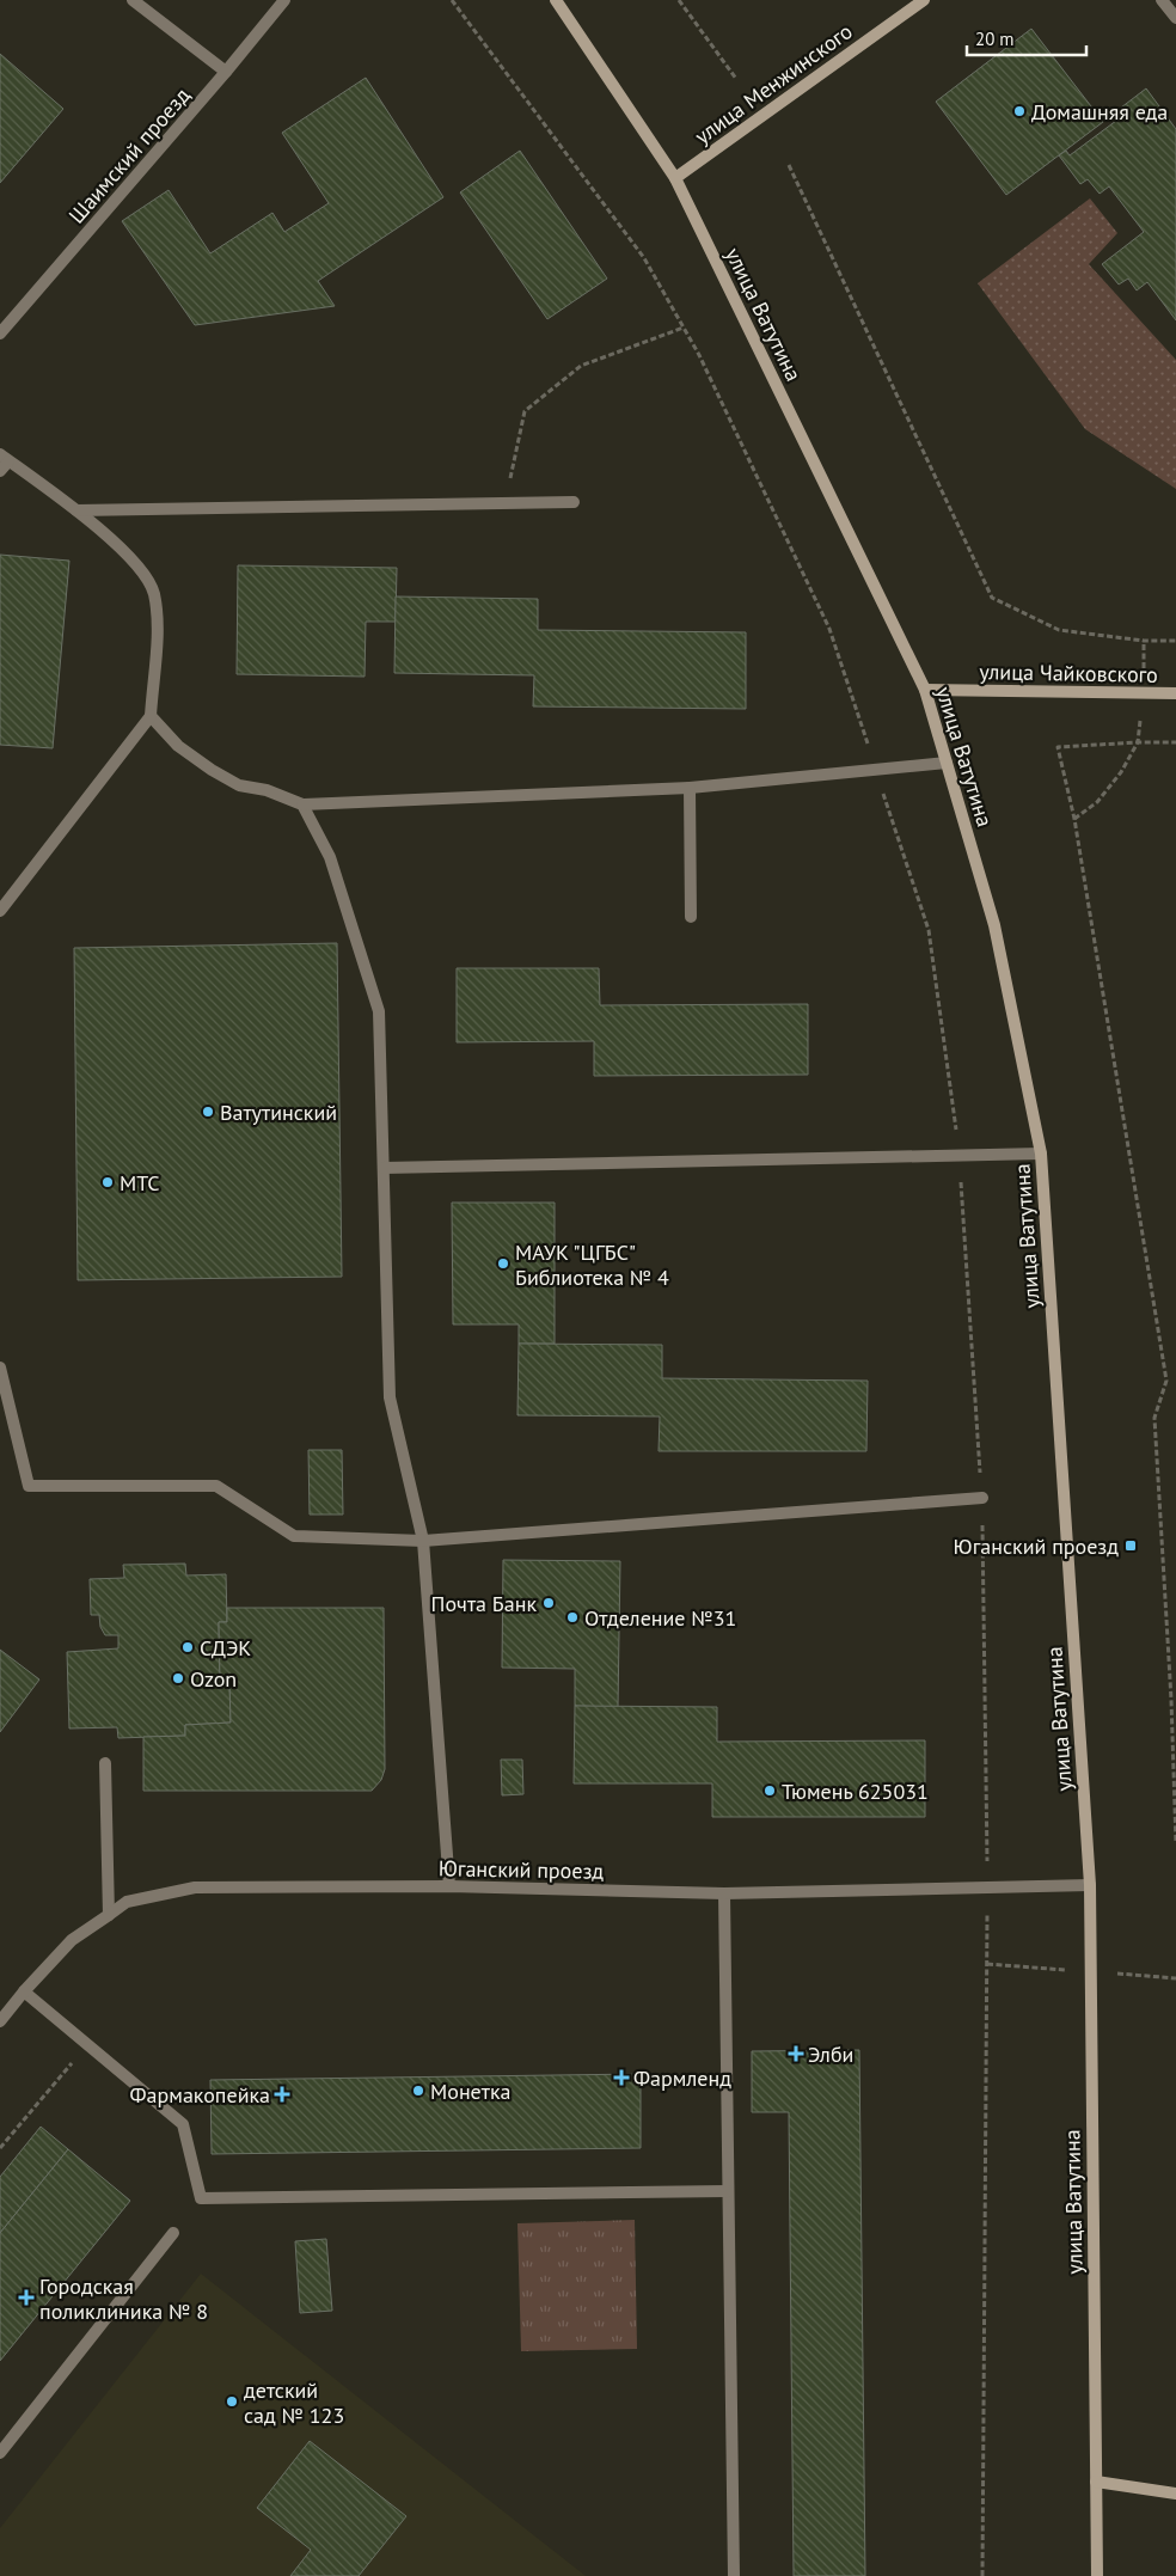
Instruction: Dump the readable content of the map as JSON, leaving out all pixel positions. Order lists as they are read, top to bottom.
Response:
{
  "streets": {
    "main road": ["улица Менжинского", "улица Ватутина", "улица Чайковского"],
    "street": ["Шаимский проезд", "Юганский проезд"]
  },
  "crossings": [
    ["улица Менжинского", "улица Ватутина"],
    ["улица Ватутина", "улица Чайковского"],
    ["улица Ватутина", "Юганский проезд"]
  ],
  "places": {
    "other": [
      "Домашняя еда",
      "Ватутинский",
      "МТС",
      "МАУК \"ЦГБС\" Библиотека № 4",
      "Почта Банк",
      "Отделение №31",
      "СДЭК",
      "Ozon",
      "Тюмень 625031",
      "Монетка",
      "детский сад № 123"
    ],
    "transit": ["Юганский проезд"],
    "health": [
      "Элби",
      "Фармленд",
      "Фармакопейка",
      "Городская поликлиника № 8"
    ]
  },
  "scale_bar": "20 m"
}
